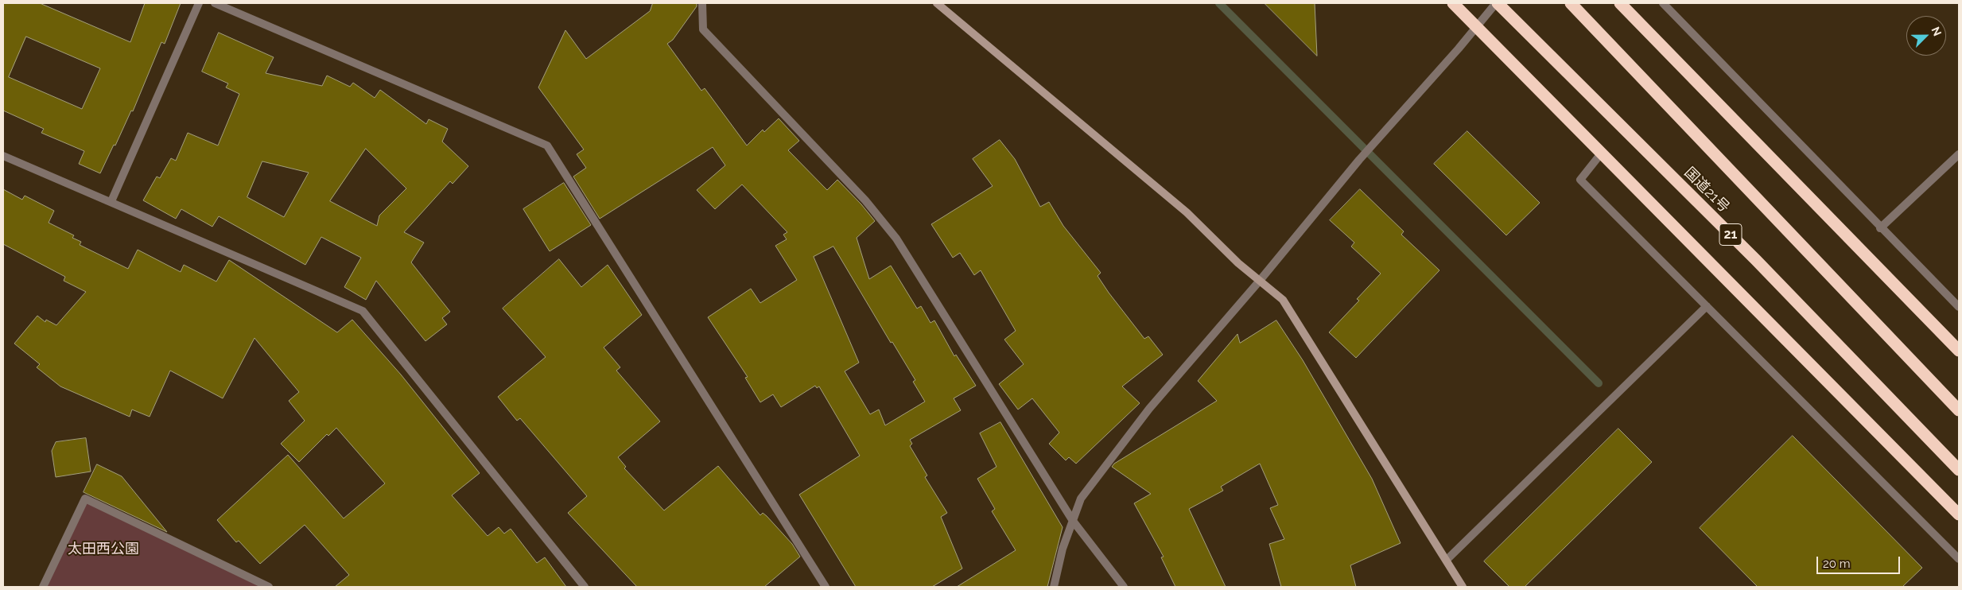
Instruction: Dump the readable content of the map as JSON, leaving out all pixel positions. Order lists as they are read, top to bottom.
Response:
{
  "streets": {
    "highway": ["国道21号", "21"]
  },
  "parks": ["太田西公園"],
  "scale_bar": "20 m",
  "north": "top right"
}
